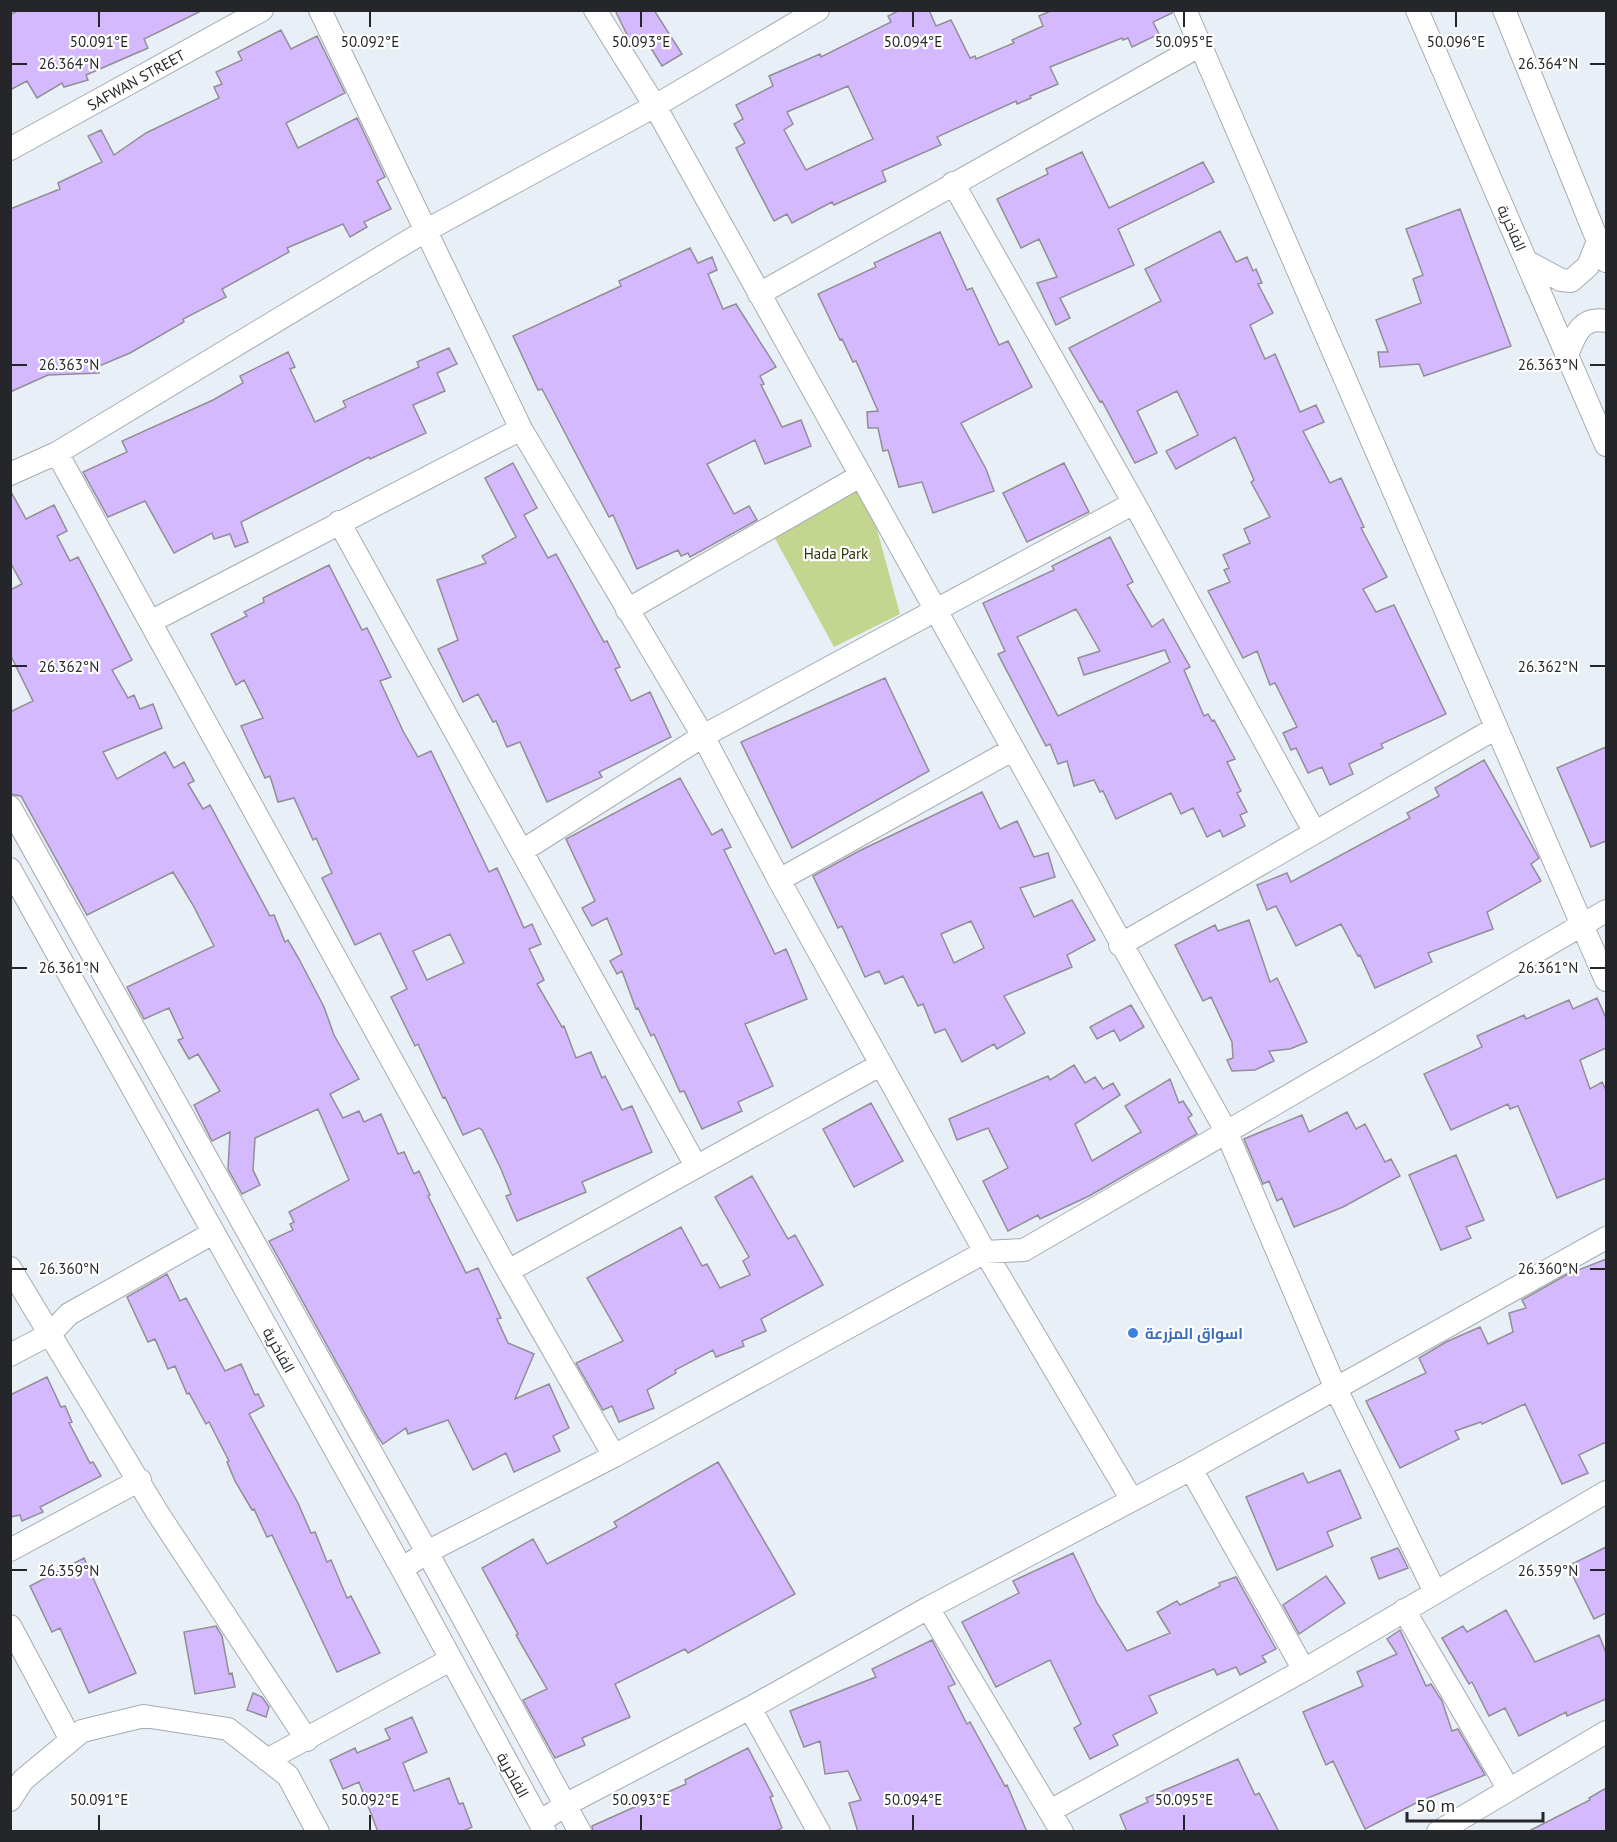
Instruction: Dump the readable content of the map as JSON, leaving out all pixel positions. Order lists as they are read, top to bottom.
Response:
{
  "streets": {
    "street": ["SAFWAN STREET", "الفاخرية"]
  },
  "parks": ["Hada Park"],
  "places": ["اسواق المزرعة"],
  "scale_bar": "50 m",
  "coordinates": [
    "50.091°E",
    "50.092°E",
    "50.093°E",
    "50.094°E",
    "50.095°E",
    "50.096°E",
    "26.364°N",
    "26.363°N",
    "26.362°N",
    "26.361°N",
    "26.360°N",
    "26.359°N"
  ]
}
